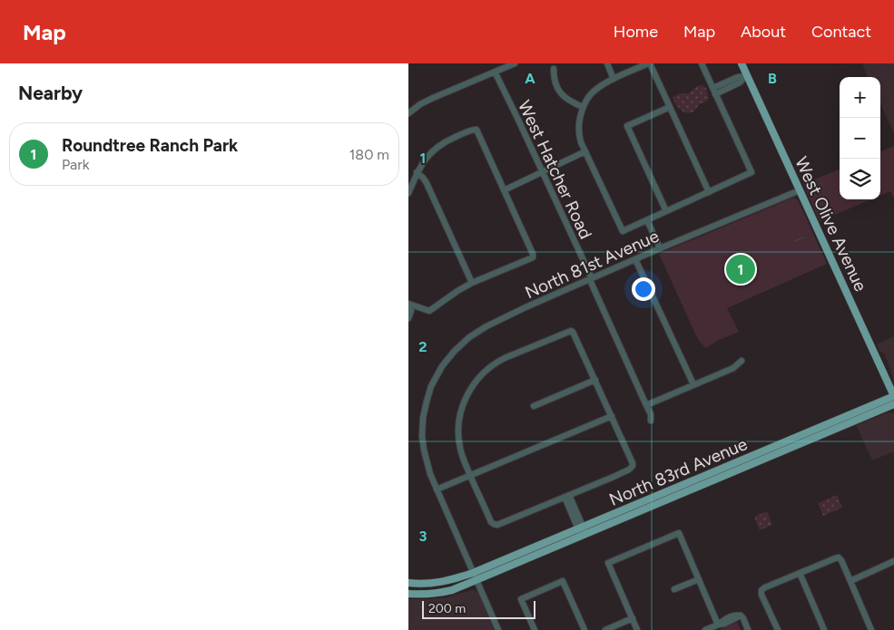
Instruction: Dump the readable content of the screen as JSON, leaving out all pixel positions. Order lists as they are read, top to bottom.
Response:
{
  "streets": {
    "main road": ["West Olive Avenue", "North 83rd Avenue"],
    "street": ["West Hatcher Road", "North 81st Avenue"]
  },
  "crossings": [
    ["West Hatcher Road", "North 81st Avenue"],
    ["West Olive Avenue", "North 81st Avenue"],
    ["West Olive Avenue", "North 83rd Avenue"],
    ["North 81st Avenue", "North 83rd Avenue"]
  ],
  "scale_bar": "200 m",
  "page": {
    "header": "Map",
    "nav": [
      "Home",
      "Map",
      "About",
      "Contact"
    ],
    "heading": "Nearby",
    "map_buttons": ["+", "−"],
    "list": [
      {
        "mark": "1",
        "name": "Roundtree Ranch Park",
        "note": "Park",
        "value": "180 m"
      }
    ],
    "pins": "1",
    "scale": "200 m"
  },
  "grid": {
    "columns": ["A", "B"],
    "rows": ["1", "2", "3"]
  }
}
